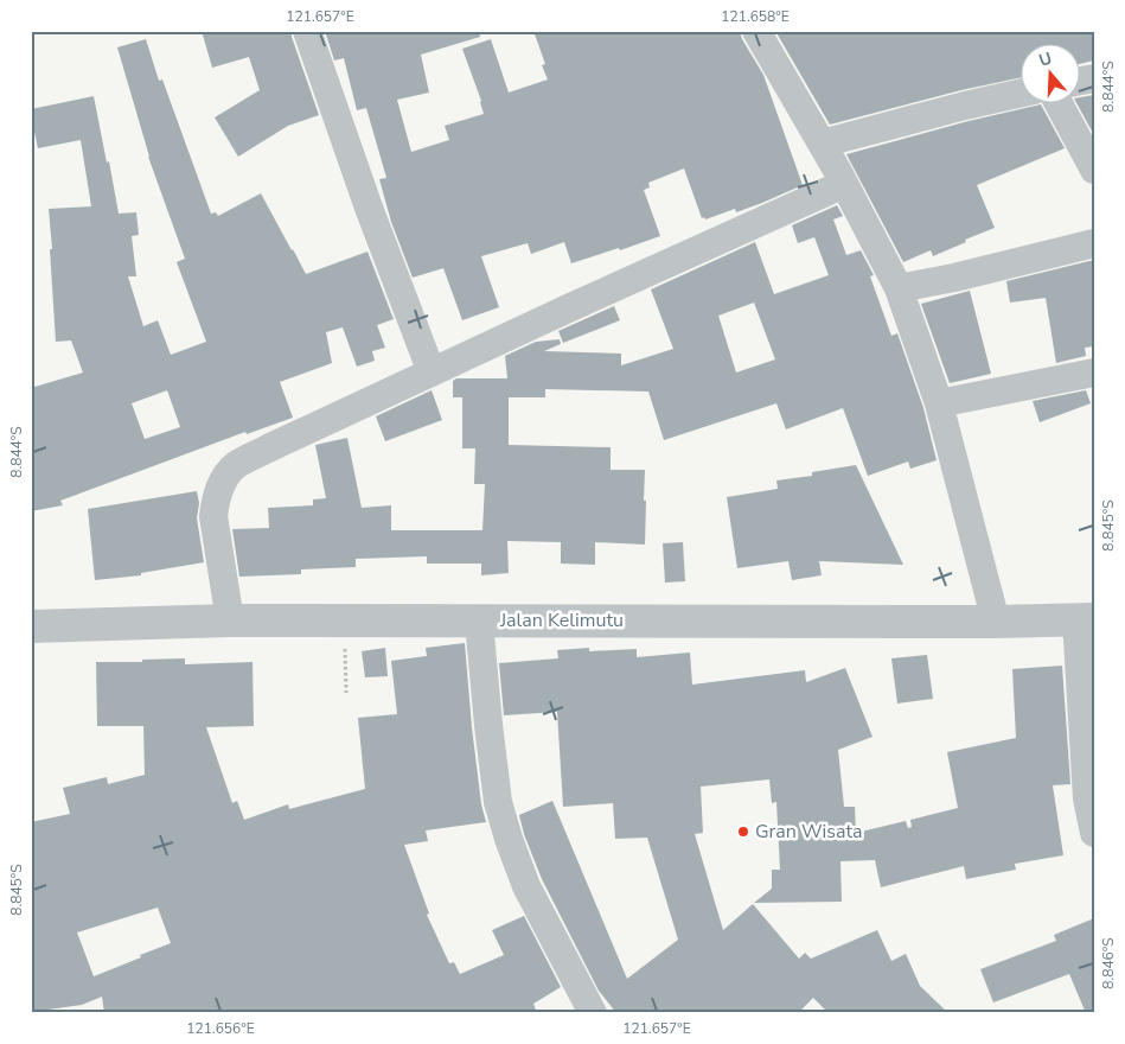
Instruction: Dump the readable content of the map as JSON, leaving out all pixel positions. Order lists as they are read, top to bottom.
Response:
{
  "streets": {
    "street": ["Jalan Kelimutu"]
  },
  "places": ["Gran Wisata"],
  "north": "top",
  "coordinates": [
    "121.657°E",
    "121.658°E",
    "8.844°S",
    "8.845°S",
    "8.846°S",
    "121.656°E"
  ]
}
